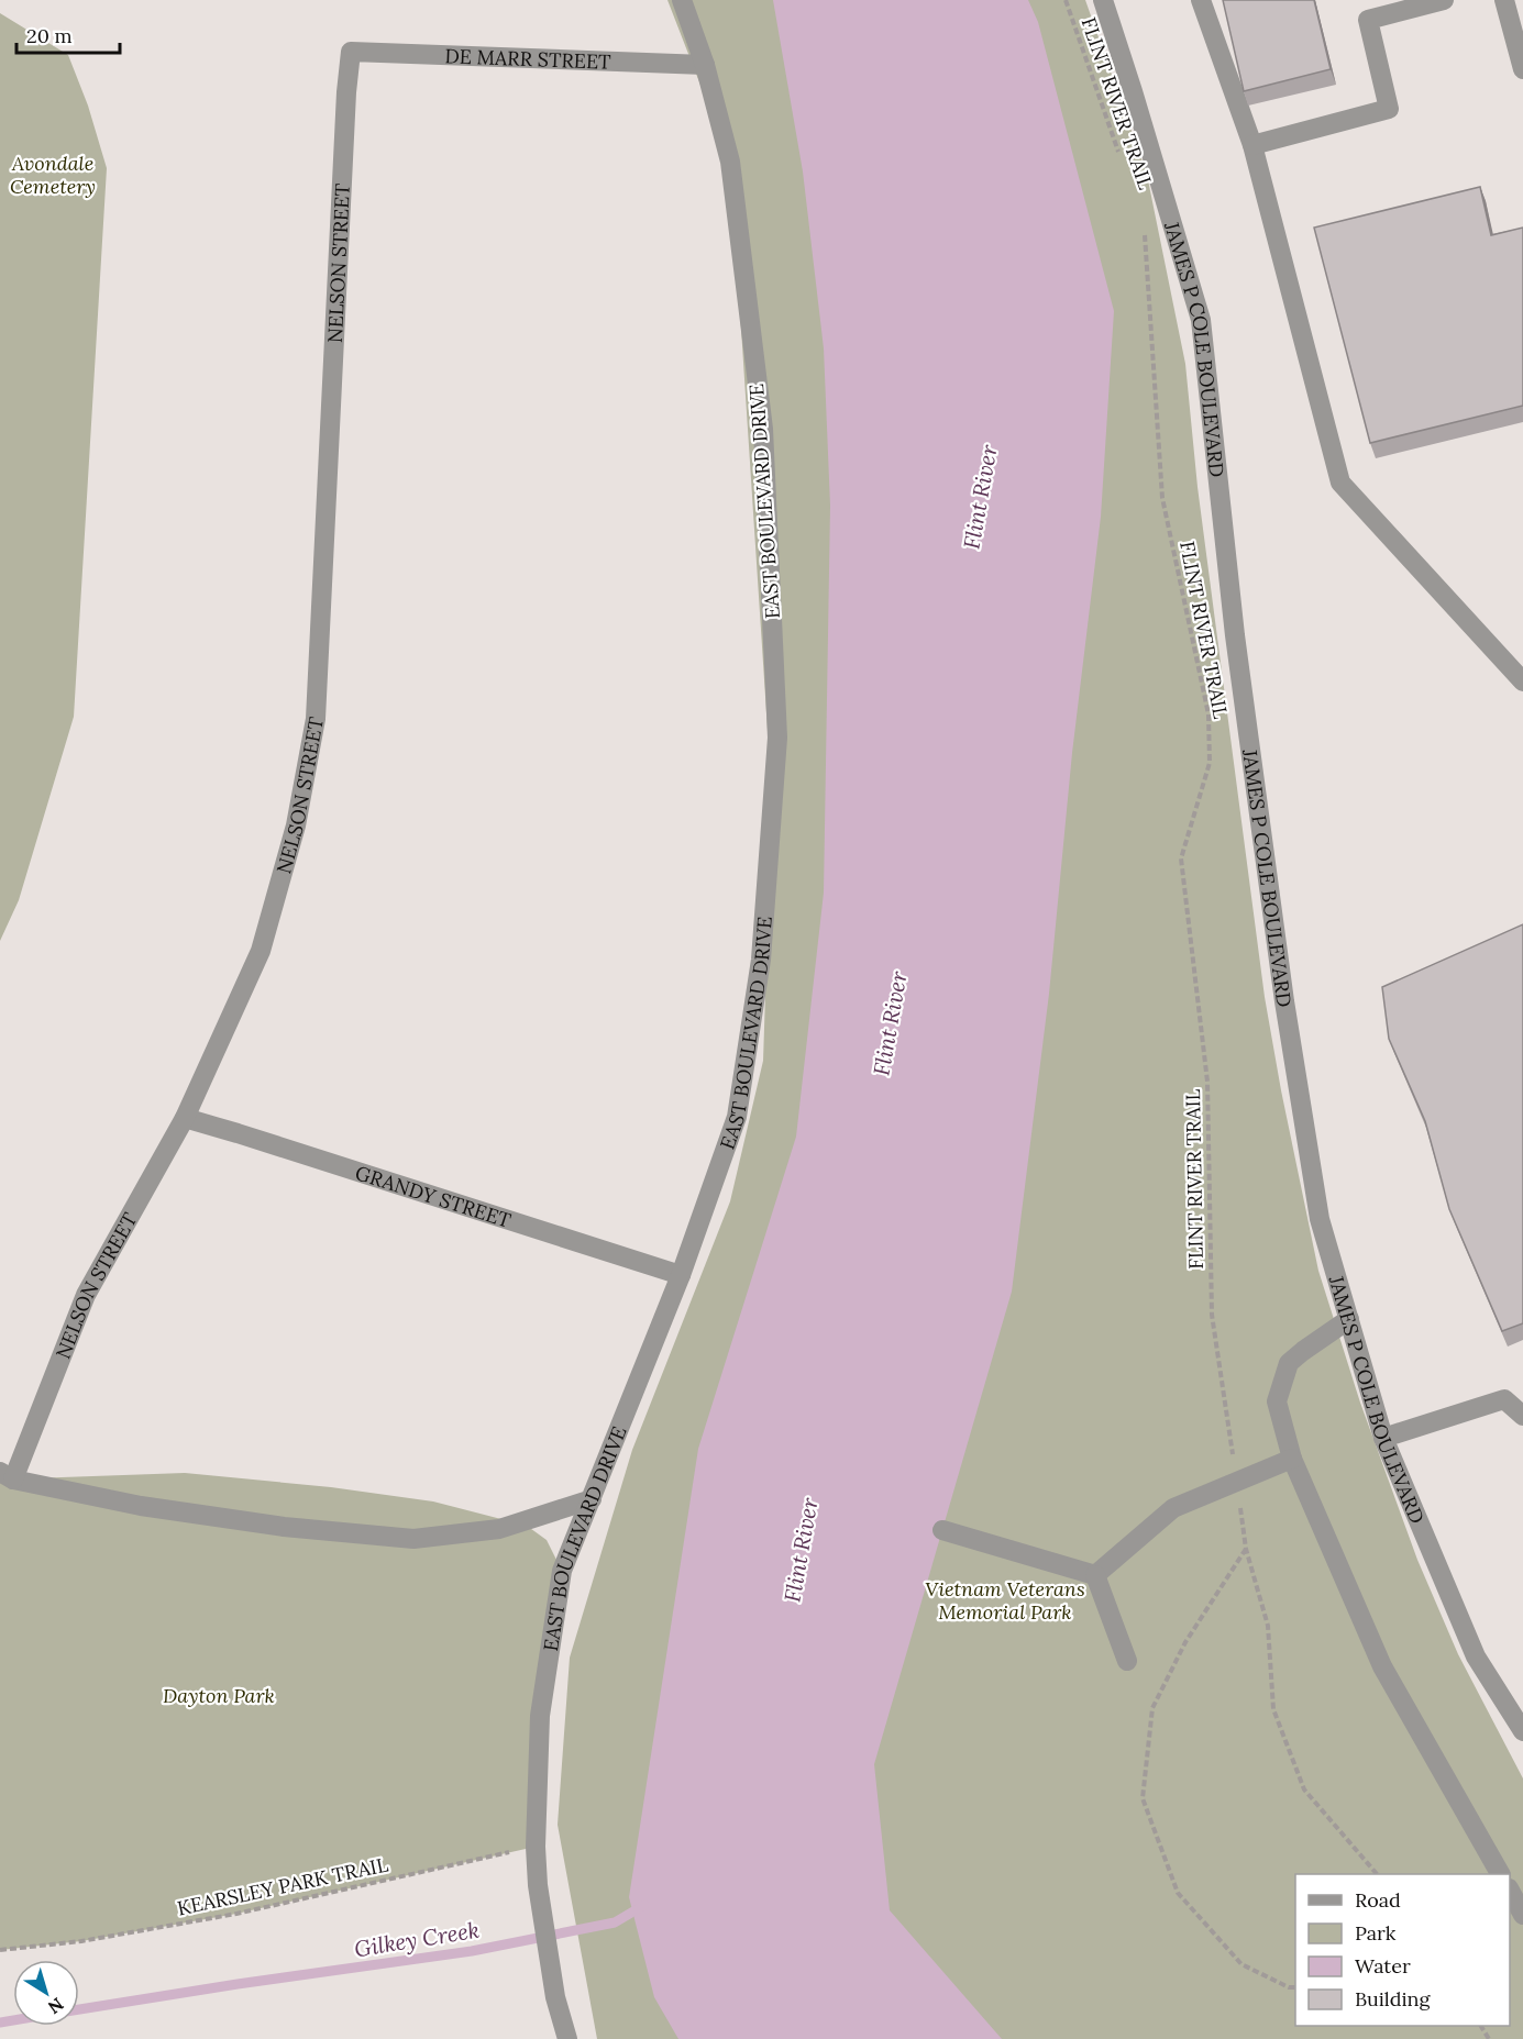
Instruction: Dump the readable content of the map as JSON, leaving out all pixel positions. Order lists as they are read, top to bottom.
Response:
{
  "streets": {
    "street": [
      "DE MARR STREET",
      "NELSON STREET",
      "JAMES P COLE BOULEVARD",
      "EAST BOULEVARD DRIVE",
      "GRANDY STREET"
    ],
    "path": ["FLINT RIVER TRAIL", "KEARSLEY PARK TRAIL"]
  },
  "crossings": [
    ["DE MARR STREET", "NELSON STREET"],
    ["DE MARR STREET", "EAST BOULEVARD DRIVE"],
    ["NELSON STREET", "GRANDY STREET"],
    ["EAST BOULEVARD DRIVE", "GRANDY STREET"],
    ["EAST BOULEVARD DRIVE", "KEARSLEY PARK TRAIL"]
  ],
  "water": ["Flint River", "Gilkey Creek"],
  "parks": ["Avondale Cemetery", "Vietnam Veterans Memorial Park", "Dayton Park"],
  "legend": [
    "Road",
    "Park",
    "Water",
    "Building"
  ],
  "scale_bar": "20 m",
  "north": "bottom right"
}
